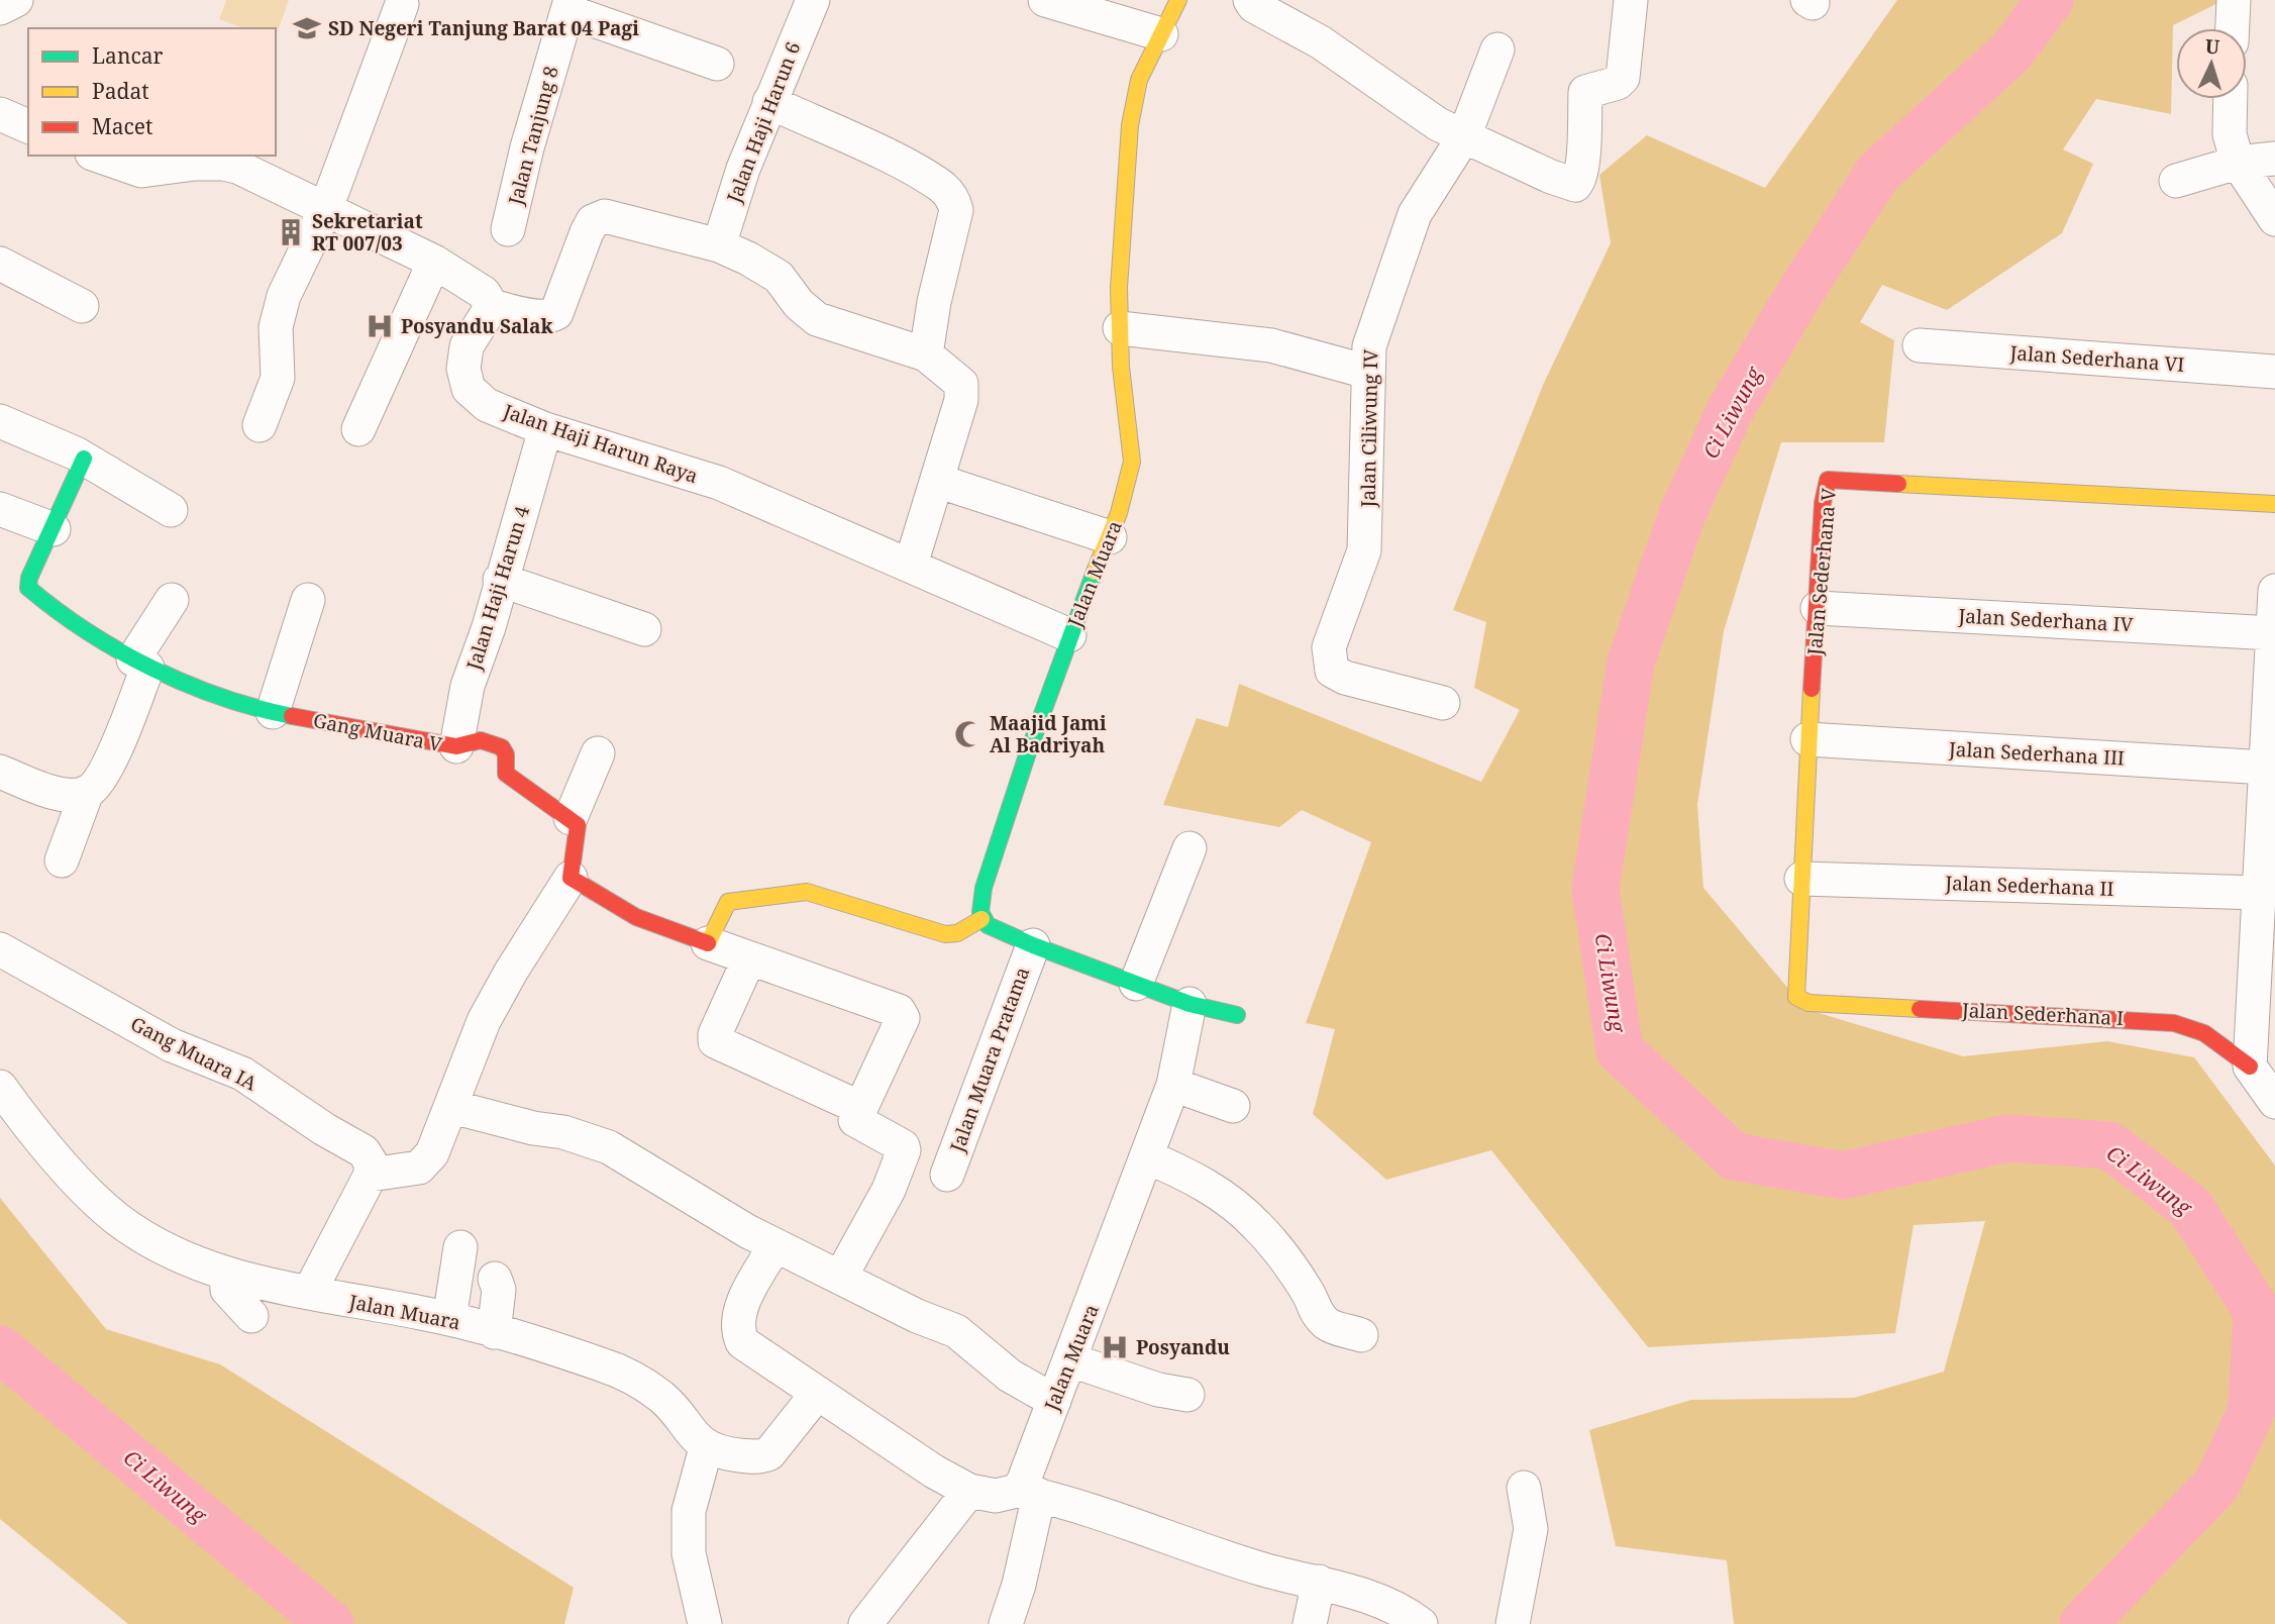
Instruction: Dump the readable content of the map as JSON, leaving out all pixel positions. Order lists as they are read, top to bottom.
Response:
{
  "streets": {
    "street": [
      "Jalan Haji Harun 6",
      "Jalan Tanjung 8",
      "Jalan Sederhana VI",
      "Jalan Ciliwung IV",
      "Jalan Haji Harun Raya",
      "Jalan Sederhana V",
      "Jalan Muara",
      "Jalan Haji Harun 4",
      "Jalan Sederhana IV",
      "Gang Muara V",
      "Jalan Sederhana III",
      "Jalan Sederhana II",
      "Jalan Sederhana I",
      "Gang Muara IA",
      "Jalan Muara Pratama"
    ]
  },
  "crossings": [
    ["Jalan Haji Harun Raya", "Jalan Muara"],
    ["Jalan Haji Harun Raya", "Jalan Haji Harun 4"],
    ["Jalan Sederhana V", "Jalan Sederhana IV"],
    ["Jalan Sederhana V", "Jalan Sederhana III"],
    ["Jalan Sederhana V", "Jalan Sederhana II"],
    ["Jalan Sederhana V", "Jalan Sederhana I"],
    ["Jalan Haji Harun 4", "Gang Muara V"]
  ],
  "water": ["Ci Liwung"],
  "places": {
    "school or university": ["SD Negeri Tanjung Barat 04 Pagi"],
    "building": ["Sekretariat RT 007/03"],
    "hospital": ["Posyandu Salak", "Posyandu"],
    "mosque": ["Maajid Jami Al Badriyah"]
  },
  "legend": ["Lancar", "Padat", "Macet"],
  "north": "top"
}
